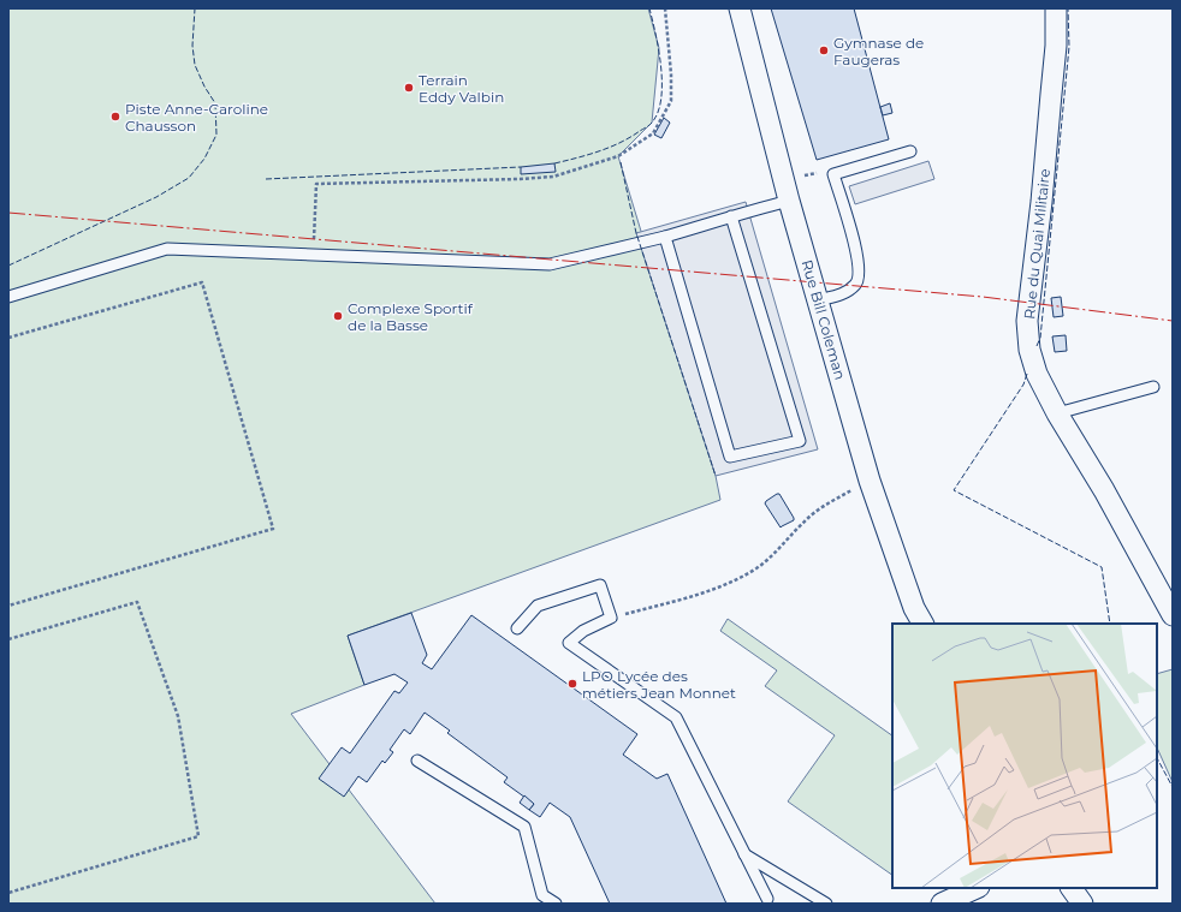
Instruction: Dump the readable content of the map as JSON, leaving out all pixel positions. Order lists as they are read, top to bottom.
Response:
{
  "streets": {
    "street": ["Rue du Quai Militaire", "Rue Bill Coleman"]
  },
  "places": [
    "Gymnase de Faugeras",
    "Terrain Eddy Valbin",
    "Piste Anne-Caroline Chausson",
    "Complexe Sportif de la Basse",
    "LPO Lycée des métiers Jean Monnet"
  ]
}
